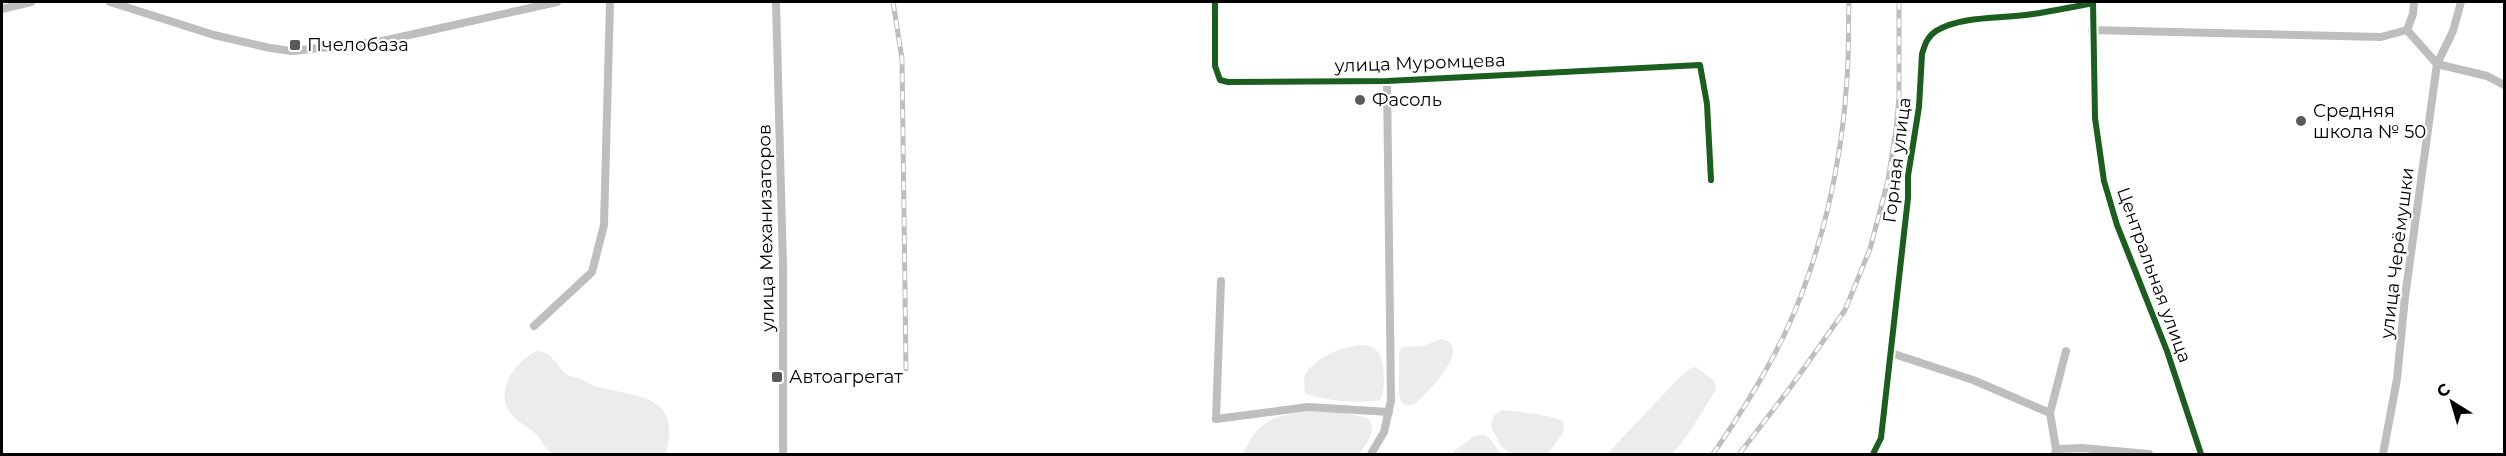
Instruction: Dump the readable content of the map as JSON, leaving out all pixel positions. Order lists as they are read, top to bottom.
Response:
{
  "streets": {
    "street": [
      "улица Муромцева",
      "Горная улица",
      "улица Механизаторов",
      "улица Черёмушки",
      "Центральная улица"
    ]
  },
  "crossings": [
    ["Горная улица", "Центральная улица"]
  ],
  "places": {
    "transit": ["Пчелобаза", "Автоагрегат"],
    "other": ["Фасоль", "Средняя школа № 50"]
  },
  "north": "top left"
}
